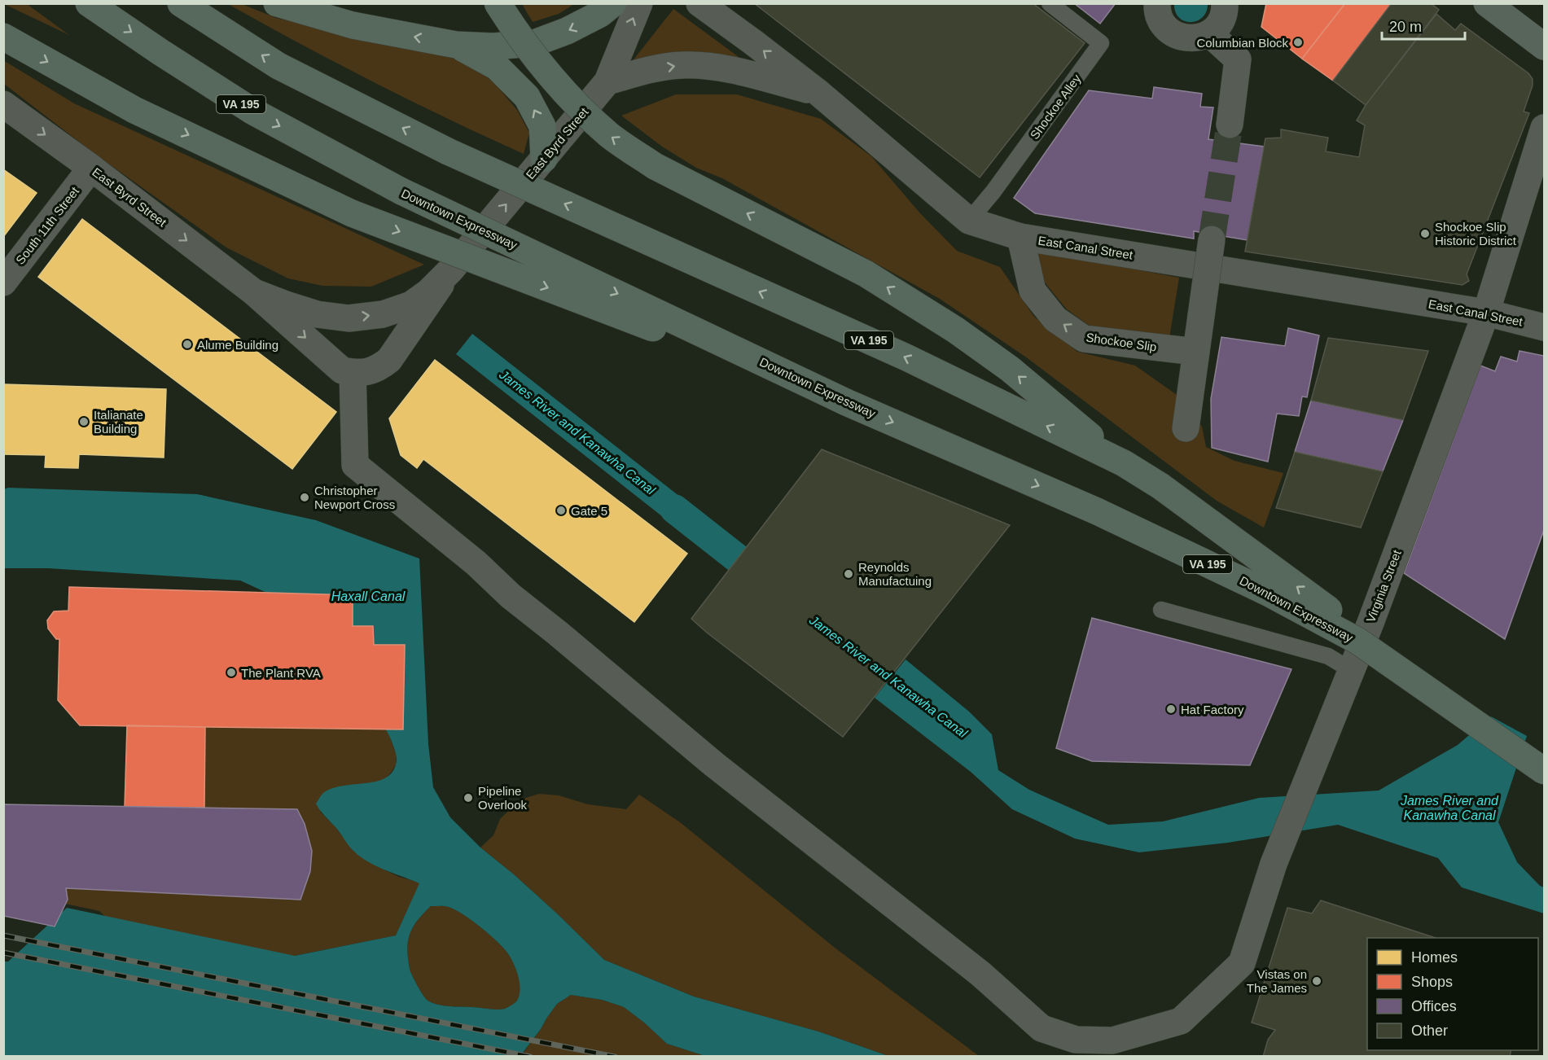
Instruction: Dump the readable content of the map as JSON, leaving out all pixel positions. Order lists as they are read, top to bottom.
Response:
{
  "streets": {
    "highway": ["VA 195", "Downtown Expressway"],
    "street": [
      "East Byrd Street",
      "South 11th Street",
      "East Canal Street",
      "Shockoe Slip",
      "Virginia Street"
    ],
    "lane": ["Shockoe Alley"]
  },
  "crossings": [
    ["Shockoe Alley", "East Canal Street"],
    ["East Byrd Street", "South 11th Street"],
    ["East Byrd Street", "Virginia Street"],
    ["East Canal Street", "Shockoe Slip"],
    ["East Canal Street", "Virginia Street"]
  ],
  "one_way": ["Shockoe Slip"],
  "water": ["James River and Kanawha Canal", "Haxall Canal"],
  "places": [
    "Columbian Block",
    "Shockoe Slip Historic District",
    "Alume Building",
    "Italianate Building",
    "Christopher Newport Cross",
    "Gate 5",
    "Reynolds Manufactuing",
    "The Plant RVA",
    "Hat Factory",
    "Pipeline Overlook",
    "Vistas on The James"
  ],
  "legend": [
    "Homes",
    "Shops",
    "Offices",
    "Other"
  ],
  "scale_bar": "20 m"
}
